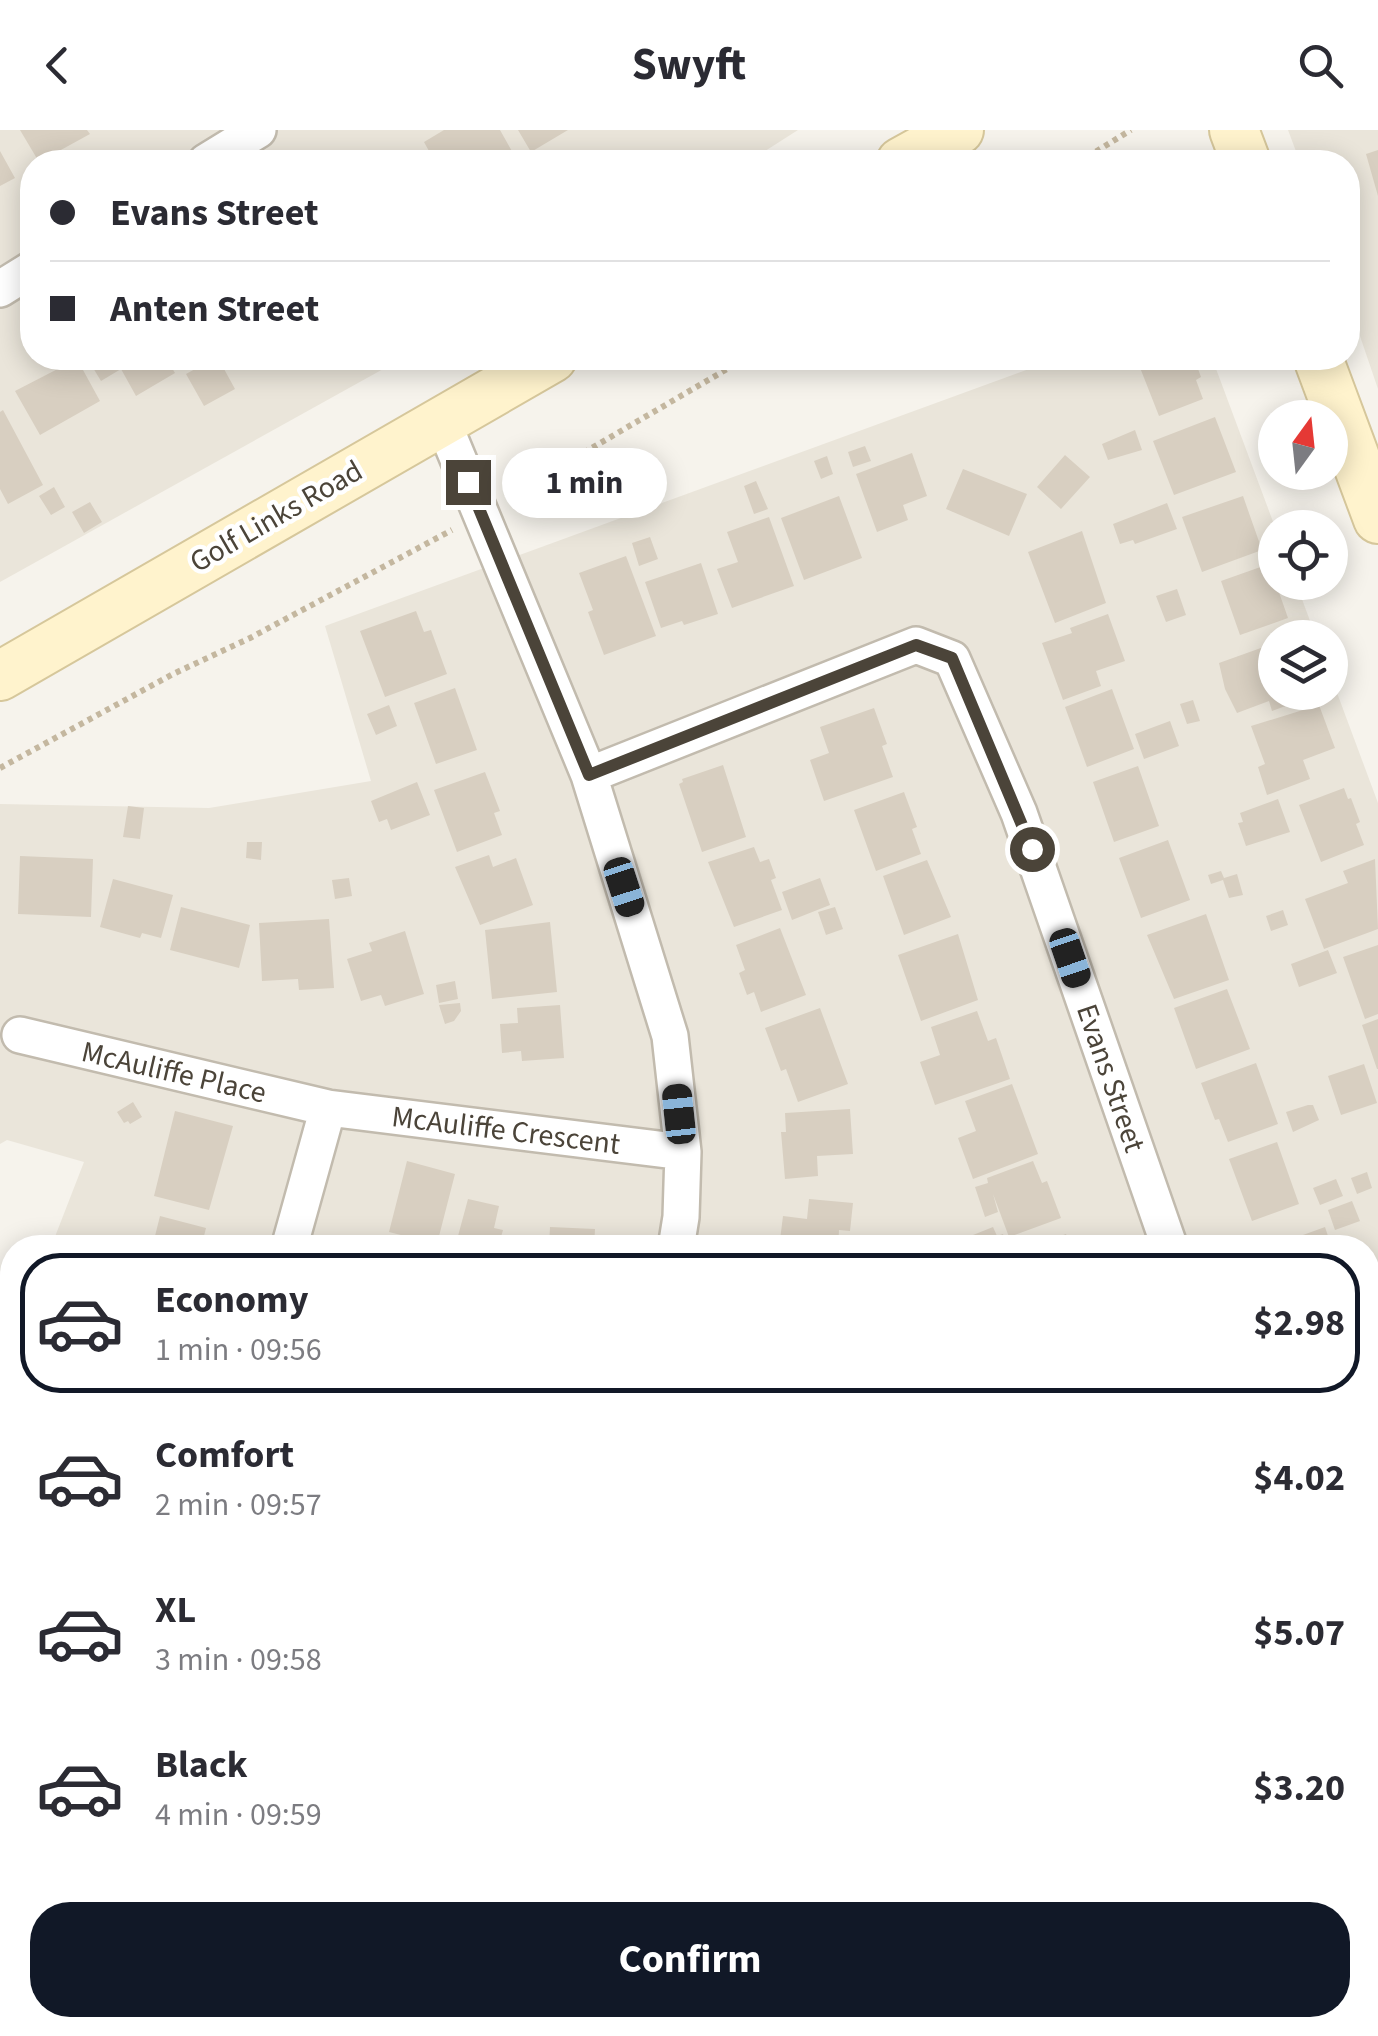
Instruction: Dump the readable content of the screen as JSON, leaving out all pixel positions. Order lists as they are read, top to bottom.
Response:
{
  "streets": {
    "main road": ["Golf Links Road"],
    "street": ["McAuliffe Place", "Evans Street", "McAuliffe Crescent"]
  },
  "crossings": [
    ["McAuliffe Place", "McAuliffe Crescent"]
  ],
  "north": "top",
  "page": {
    "header": "Swyft",
    "banner": ["Evans Street", "Anten Street"],
    "bubble": "1 min",
    "list": [
      {
        "name": "Economy",
        "note": "1 min · 09:56",
        "value": "$2.98"
      },
      {
        "name": "Comfort",
        "note": "2 min · 09:57",
        "value": "$4.02"
      },
      {
        "name": "XL",
        "note": "3 min · 09:58",
        "value": "$5.07"
      },
      {
        "name": "Black",
        "note": "4 min · 09:59",
        "value": "$3.20"
      }
    ],
    "buttons": "Confirm"
  }
}
